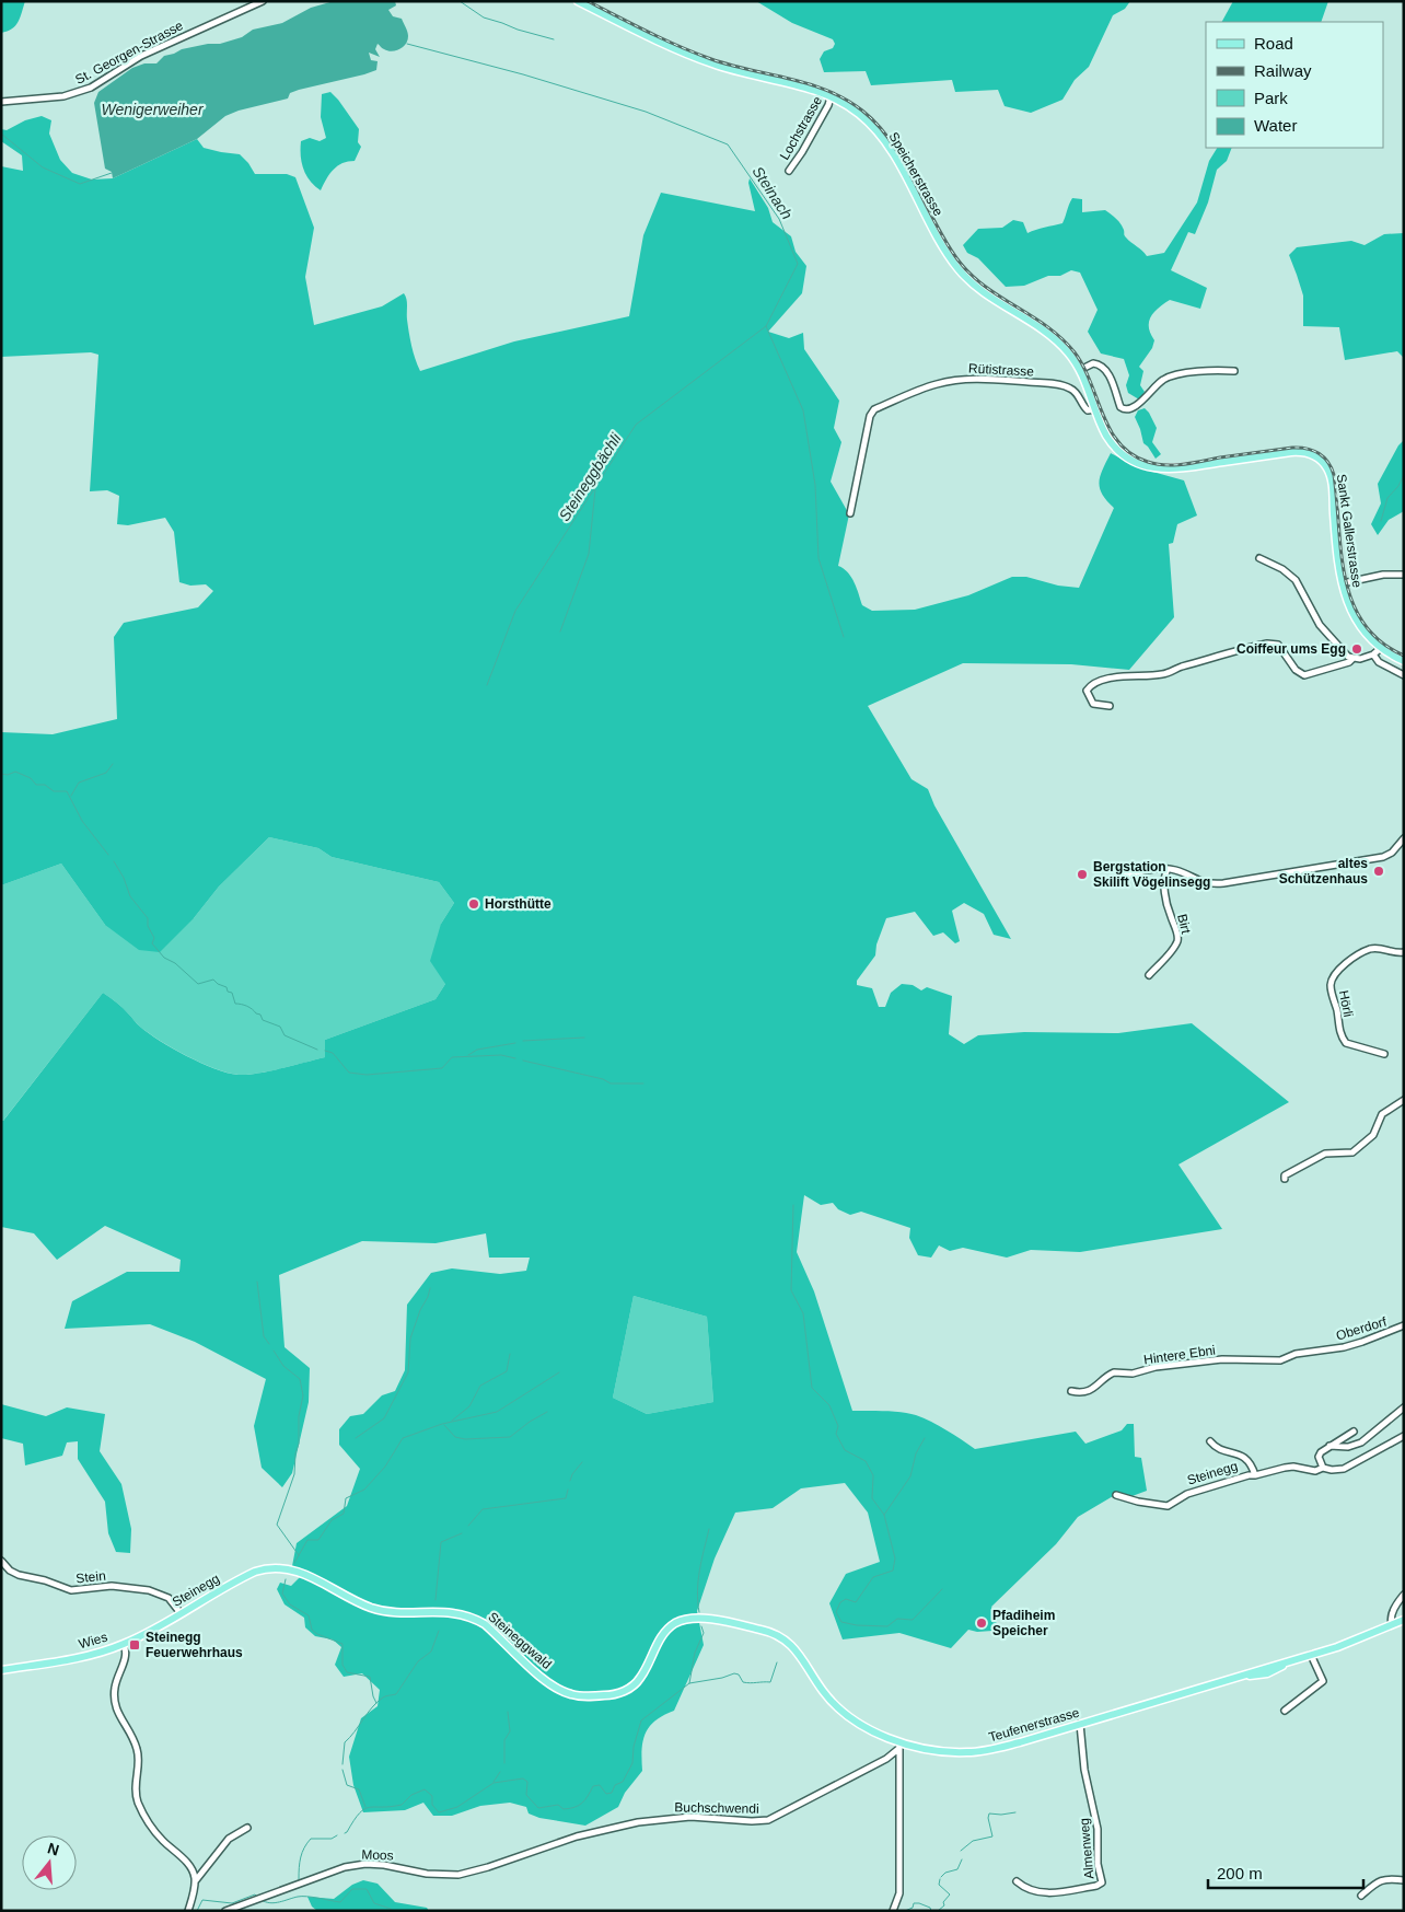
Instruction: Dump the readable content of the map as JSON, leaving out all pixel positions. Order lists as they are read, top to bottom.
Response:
{
  "streets": {
    "main road": [
      "Speicherstrasse",
      "Sankt Gallerstrasse",
      "Steinegg",
      "Wies",
      "Steineggwald",
      "Teufenerstrasse"
    ],
    "street": [
      "St. Georgen-Strasse",
      "Lochstrasse",
      "Rütistrasse",
      "Birt",
      "Hörli",
      "Oberdorf",
      "Hintere Ebni",
      "Stein",
      "Buchschwendi",
      "Almenweg",
      "Moos"
    ]
  },
  "crossings": [
    ["Lochstrasse", "Speicherstrasse"],
    ["Speicherstrasse", "Rütistrasse"],
    ["Speicherstrasse", "Sankt Gallerstrasse"],
    ["Oberdorf", "Hintere Ebni"],
    ["Steinegg", "Stein"],
    ["Steinegg", "Wies"],
    ["Steinegg", "Steineggwald"],
    ["Steineggwald", "Teufenerstrasse"],
    ["Teufenerstrasse", "Buchschwendi"],
    ["Teufenerstrasse", "Almenweg"],
    ["Buchschwendi", "Moos"]
  ],
  "water": ["Wenigerweiher", "Steinach", "Steineggbächli"],
  "places": {
    "other": [
      "Coiffeur ums Egg",
      "altes Schützenhaus",
      "Bergstation Skilift Vögelinsegg",
      "Horsthütte",
      "Pfadiheim Speicher"
    ],
    "transit": ["Steinegg Feuerwehrhaus"]
  },
  "legend": [
    "Road",
    "Railway",
    "Park",
    "Water"
  ],
  "scale_bar": "200 m",
  "north": "top"
}
